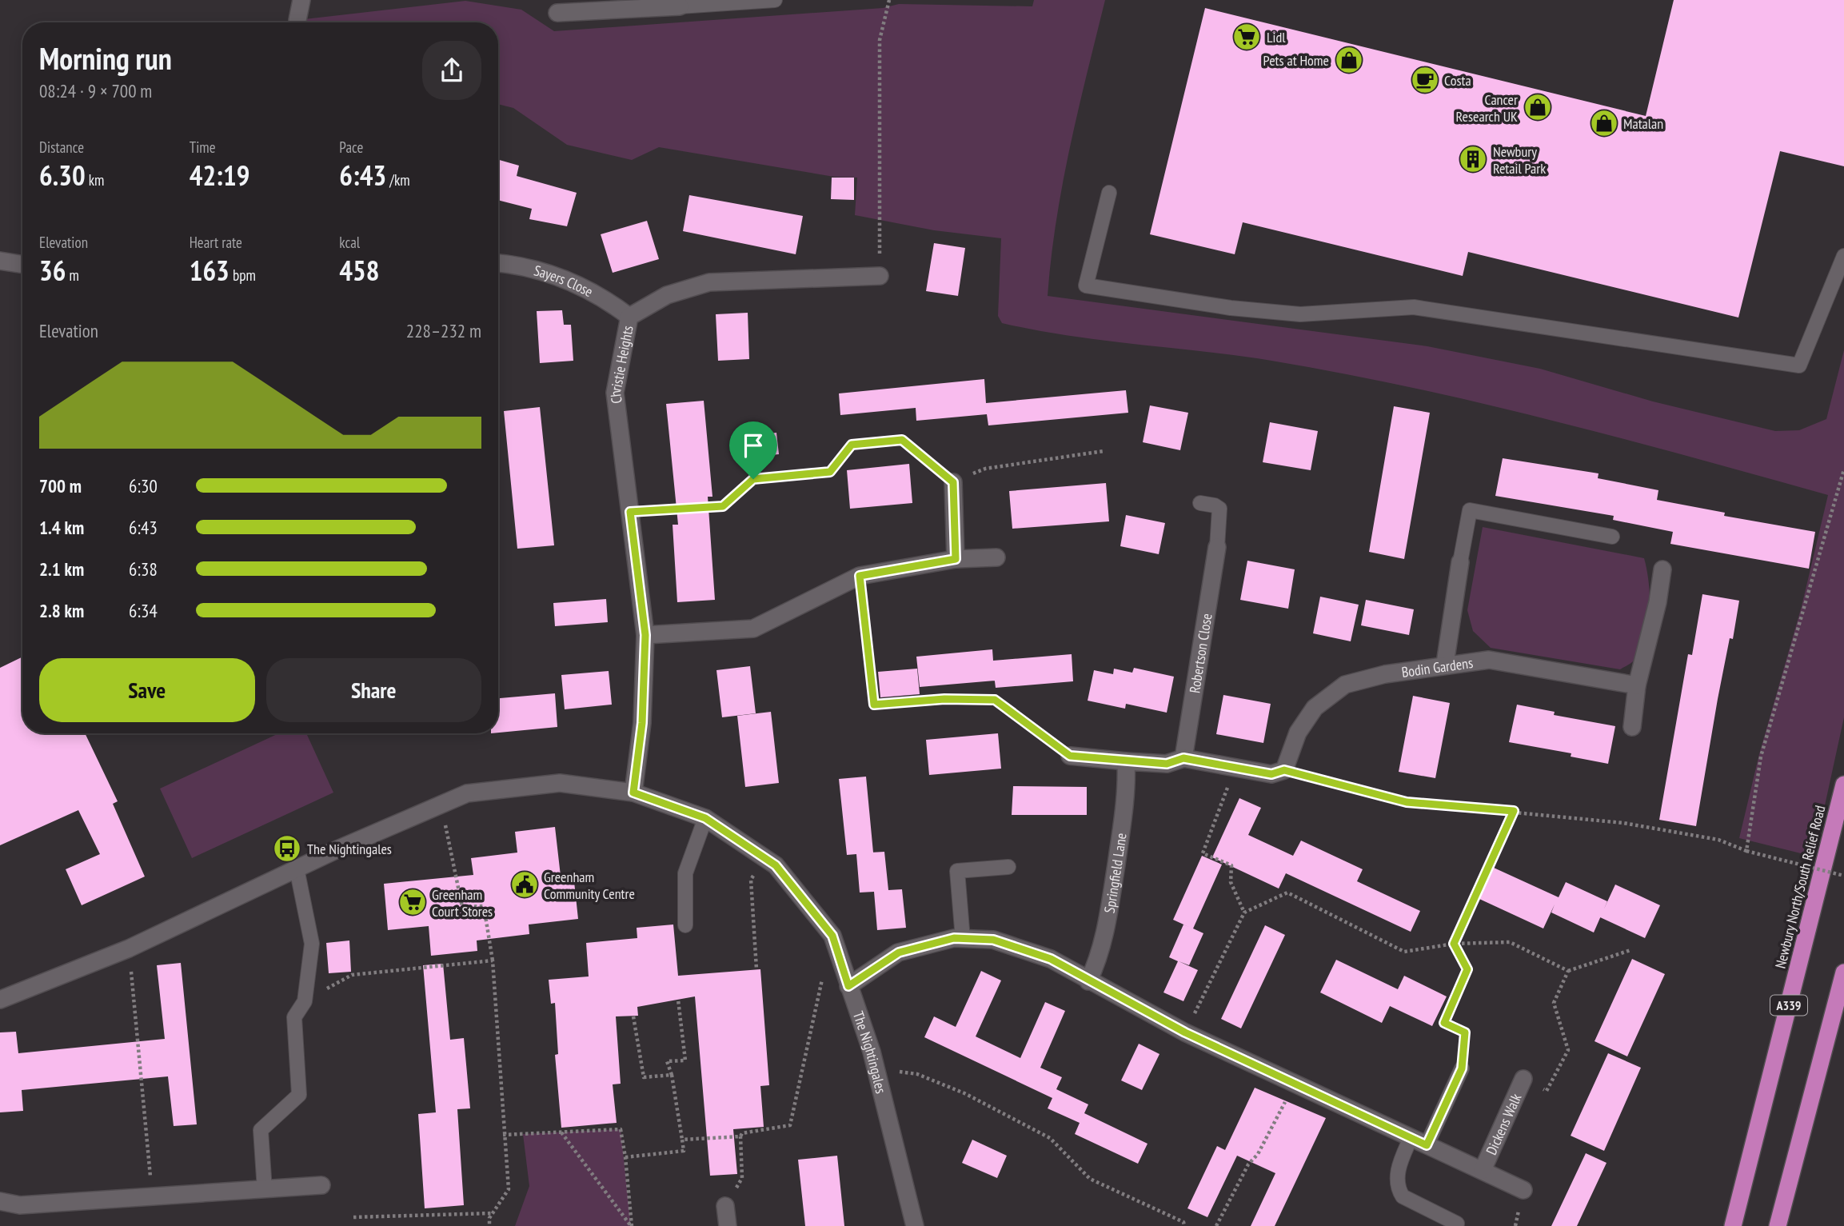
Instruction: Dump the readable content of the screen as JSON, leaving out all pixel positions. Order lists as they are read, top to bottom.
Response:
{
  "streets": {
    "highway": ["Newbury North/South Relief Road", "A339"],
    "street": [
      "Sayers Close",
      "Christie Heights",
      "Robertson Close",
      "Bodin Gardens",
      "Springfield Lane",
      "The Nightingales",
      "Dickens Walk"
    ]
  },
  "crossings": [
    ["Sayers Close", "Christie Heights"],
    ["Christie Heights", "The Nightingales"],
    ["Springfield Lane", "Dickens Walk"],
    ["The Nightingales", "Dickens Walk"]
  ],
  "places": {
    "supermarket": ["Lidl", "Greenham Court Stores"],
    "shop": ["Pets at Home", "Cancer Research UK", "Matalan"],
    "cafe": ["Costa"],
    "building": ["Newbury Retail Park"],
    "bus stop": ["The Nightingales"],
    "public building": ["Greenham Community Centre"]
  },
  "page": {
    "heading": ["Morning run", "08:24 · 9 × 700 m"],
    "stats": [
      ["Distance", "6.30 km"],
      ["Time", "42:19"],
      ["Pace", "6:43 /km"],
      ["Elevation", "36 m"],
      ["Heart rate", "163 bpm"],
      ["kcal", "458"]
    ],
    "chart": ["Elevation", "228–232 m"],
    "list": [
      {
        "name": "700 m",
        "note": "6:30"
      },
      {
        "name": "1.4 km",
        "note": "6:43"
      },
      {
        "name": "2.1 km",
        "note": "6:38"
      },
      {
        "name": "2.8 km",
        "note": "6:34"
      }
    ],
    "buttons": ["Save", "Share"]
  }
}
